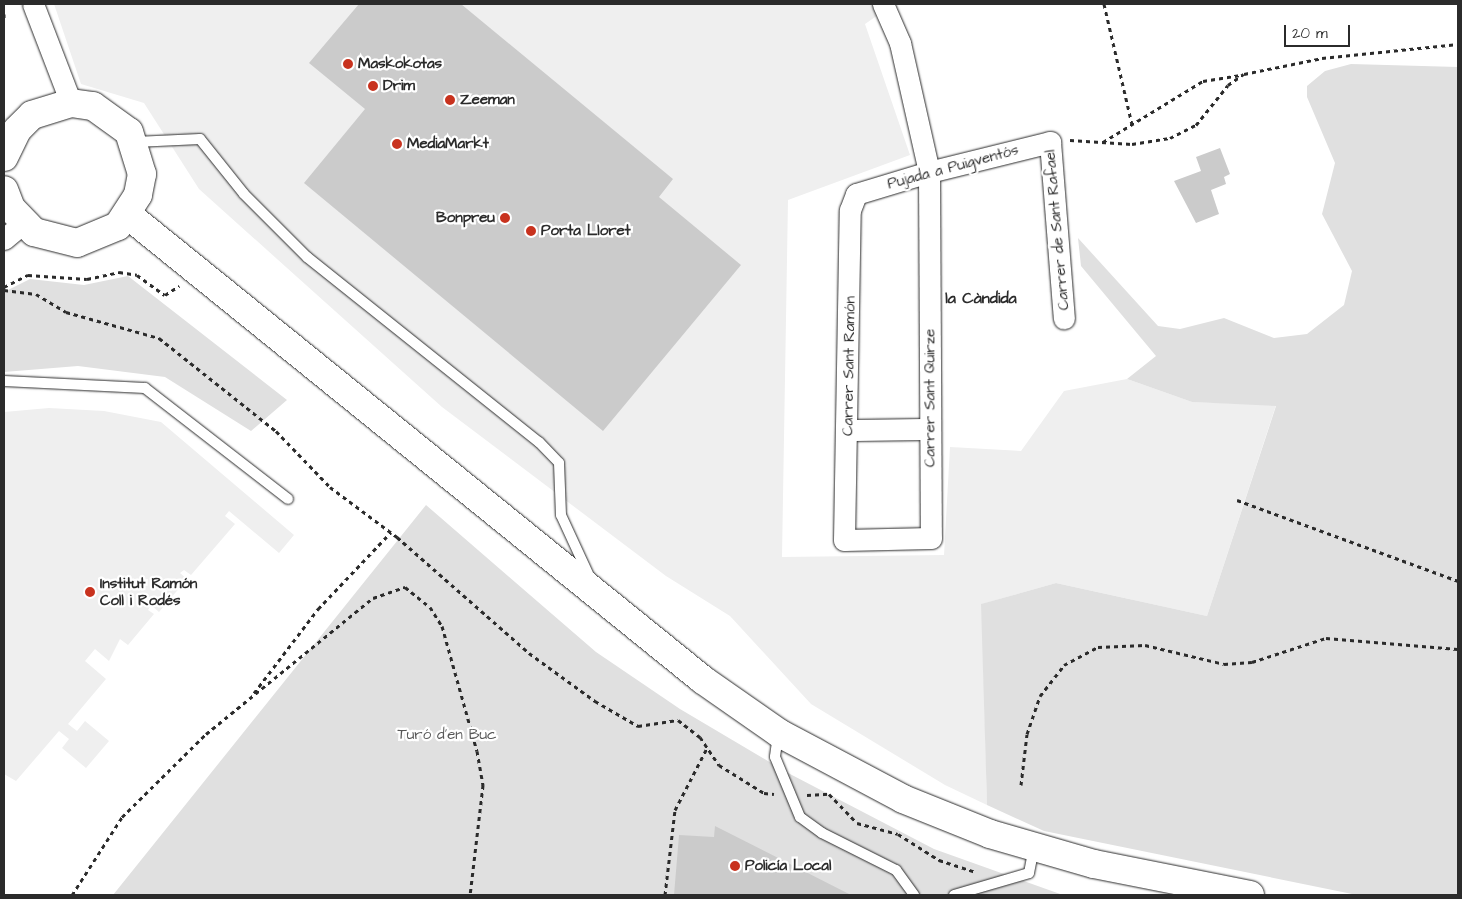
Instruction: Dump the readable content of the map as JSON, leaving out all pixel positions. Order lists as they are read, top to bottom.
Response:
{
  "streets": {
    "street": [
      "Pujada a Puigventós",
      "Carrer de Sant Rafael",
      "Carrer Sant Ramón",
      "Carrer Sant Quirze"
    ]
  },
  "crossings": [
    ["Pujada a Puigventós", "Carrer de Sant Rafael"],
    ["Pujada a Puigventós", "Carrer Sant Ramón"],
    ["Pujada a Puigventós", "Carrer Sant Quirze"],
    ["Carrer Sant Ramón", "Carrer Sant Quirze"]
  ],
  "districts": ["la Càndida"],
  "parks": ["Turó d'en Buc"],
  "places": [
    "Maskokotas",
    "Drim",
    "Zeeman",
    "MediaMarkt",
    "Bonpreu",
    "Porta Lloret",
    "Institut Ramón Coll i Rodés",
    "Policía Local"
  ],
  "scale_bar": "20 m"
}
